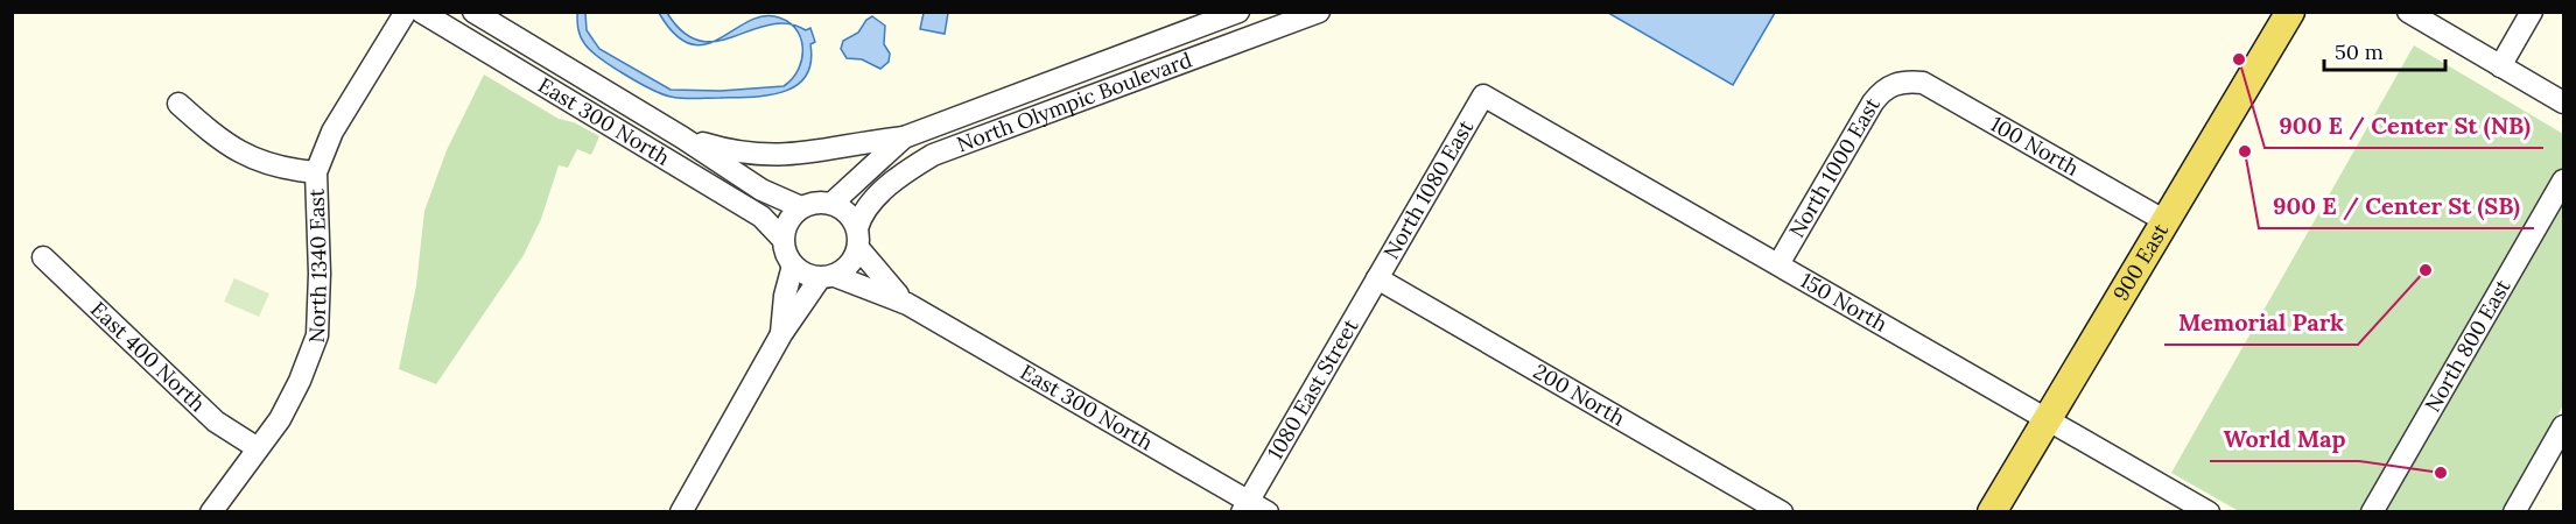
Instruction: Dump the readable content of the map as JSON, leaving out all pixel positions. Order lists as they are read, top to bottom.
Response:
{
  "streets": {
    "main road": ["900 East"],
    "street": [
      "North Olympic Boulevard",
      "East 300 North",
      "100 North",
      "North 1000 East",
      "North 1080 East",
      "North 1340 East",
      "150 North",
      "North 800 East",
      "East 400 North",
      "1080 East Street",
      "200 North"
    ]
  },
  "crossings": [
    ["North Olympic Boulevard", "East 300 North"],
    ["East 300 North", "1080 East Street"],
    ["100 North", "North 1000 East"],
    ["100 North", "900 East"],
    ["North 1000 East", "150 North"],
    ["North 1080 East", "150 North"],
    ["North 1080 East", "1080 East Street"],
    ["North 1080 East", "200 North"],
    ["900 East", "150 North"],
    ["North 1340 East", "East 400 North"],
    ["1080 East Street", "200 North"]
  ],
  "places": [
    "900 E / Center St (NB)",
    "900 E / Center St (SB)",
    "Memorial Park",
    "World Map"
  ],
  "scale_bar": "50 m"
}
